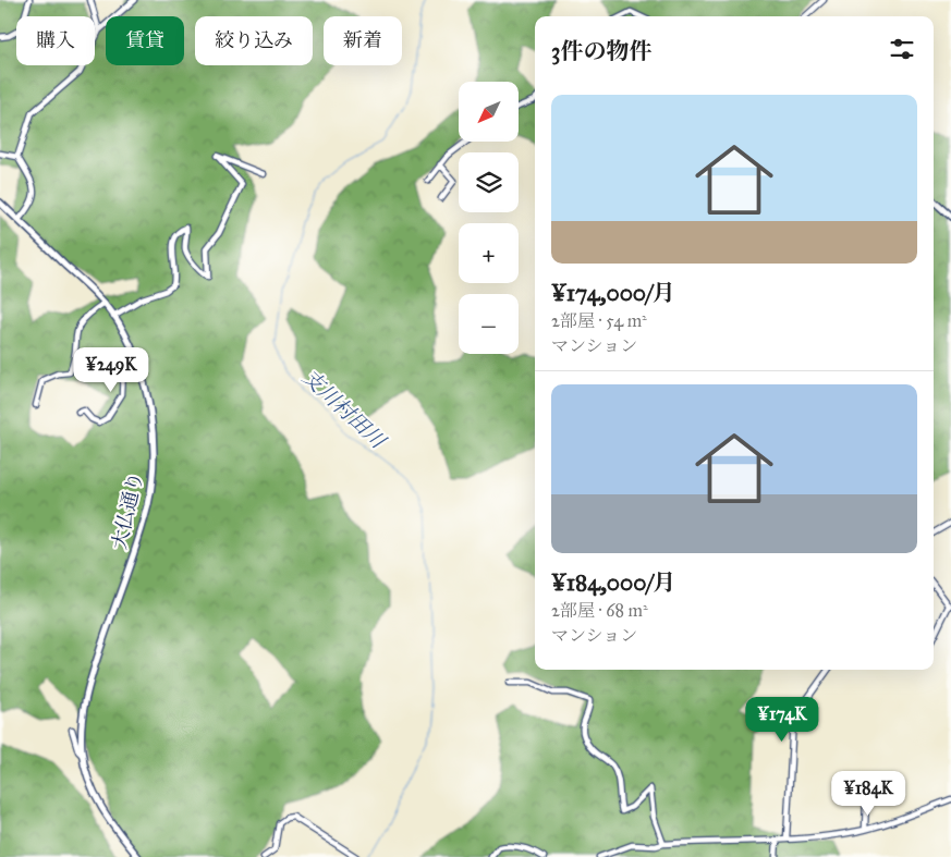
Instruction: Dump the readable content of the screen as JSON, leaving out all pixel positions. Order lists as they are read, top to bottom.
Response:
{
  "streets": {
    "street": ["大仏通り"]
  },
  "water": ["支川村田川"],
  "north": "bottom left",
  "page": {
    "chip": [
      "購入",
      "賃貸",
      "絞り込み",
      "新着"
    ],
    "heading": "3件の物件",
    "map_buttons": ["+", "−"],
    "list": [
      {
        "name": "¥174,000/月",
        "note": "2部屋 · 54 m² · マンション"
      },
      {
        "name": "¥184,000/月",
        "note": "2部屋 · 68 m² · マンション"
      }
    ],
    "price": ["¥249K", "¥174K", "¥184K"]
  }
}
